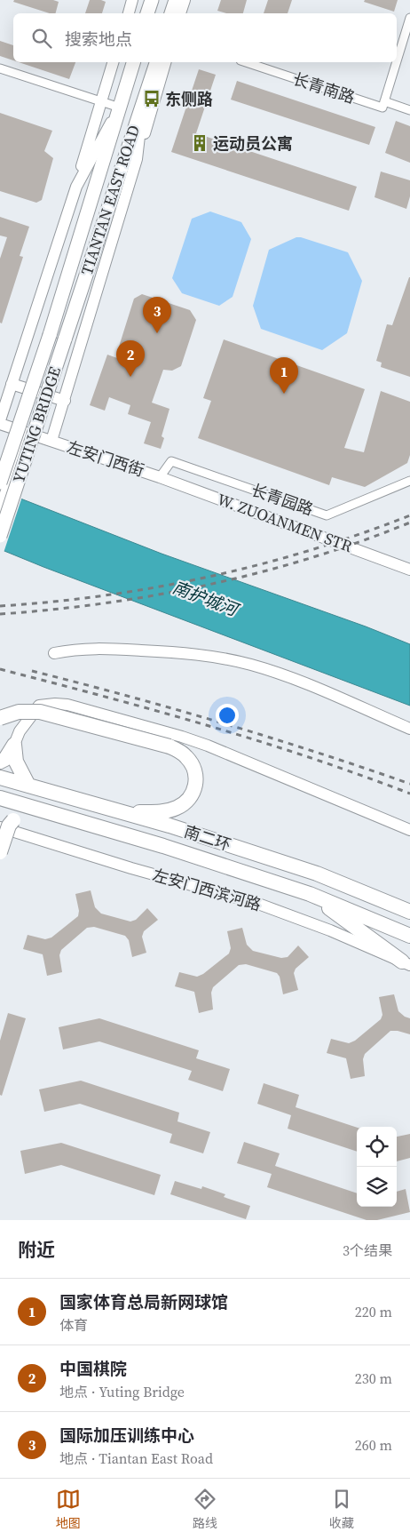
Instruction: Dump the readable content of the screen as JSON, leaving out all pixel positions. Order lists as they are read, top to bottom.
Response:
{
  "streets": {
    "highway": ["南二环"],
    "main road": ["TIANTAN EAST ROAD", "YUTING BRIDGE"],
    "street": [
      "长青南路",
      "左安门西街",
      "长青园路",
      "W. ZUOANMEN STR",
      "左安门西滨河路"
    ]
  },
  "crossings": [
    ["TIANTAN EAST ROAD", "YUTING BRIDGE"],
    ["左安门西街", "长青园路"],
    ["左安门西街", "W. ZUOANMEN STR"],
    ["长青园路", "W. ZUOANMEN STR"]
  ],
  "water": ["南护城河"],
  "places": {
    "bus stop": ["东侧路"],
    "building": ["运动员公寓"]
  },
  "page": {
    "search": "搜索地点",
    "pins": ["3", "2", "1"],
    "heading": ["附近", "3个结果"],
    "list": [
      {
        "mark": "1",
        "name": "国家体育总局新网球馆",
        "note": "体育",
        "value": "220 m"
      },
      {
        "mark": "2",
        "name": "中国棋院",
        "note": "地点 · Yuting Bridge",
        "value": "230 m"
      },
      {
        "mark": "3",
        "name": "国际加压训练中心",
        "note": "地点 · Tiantan East Road",
        "value": "260 m"
      }
    ],
    "nav": ["地图", "路线", "收藏"]
  }
}
